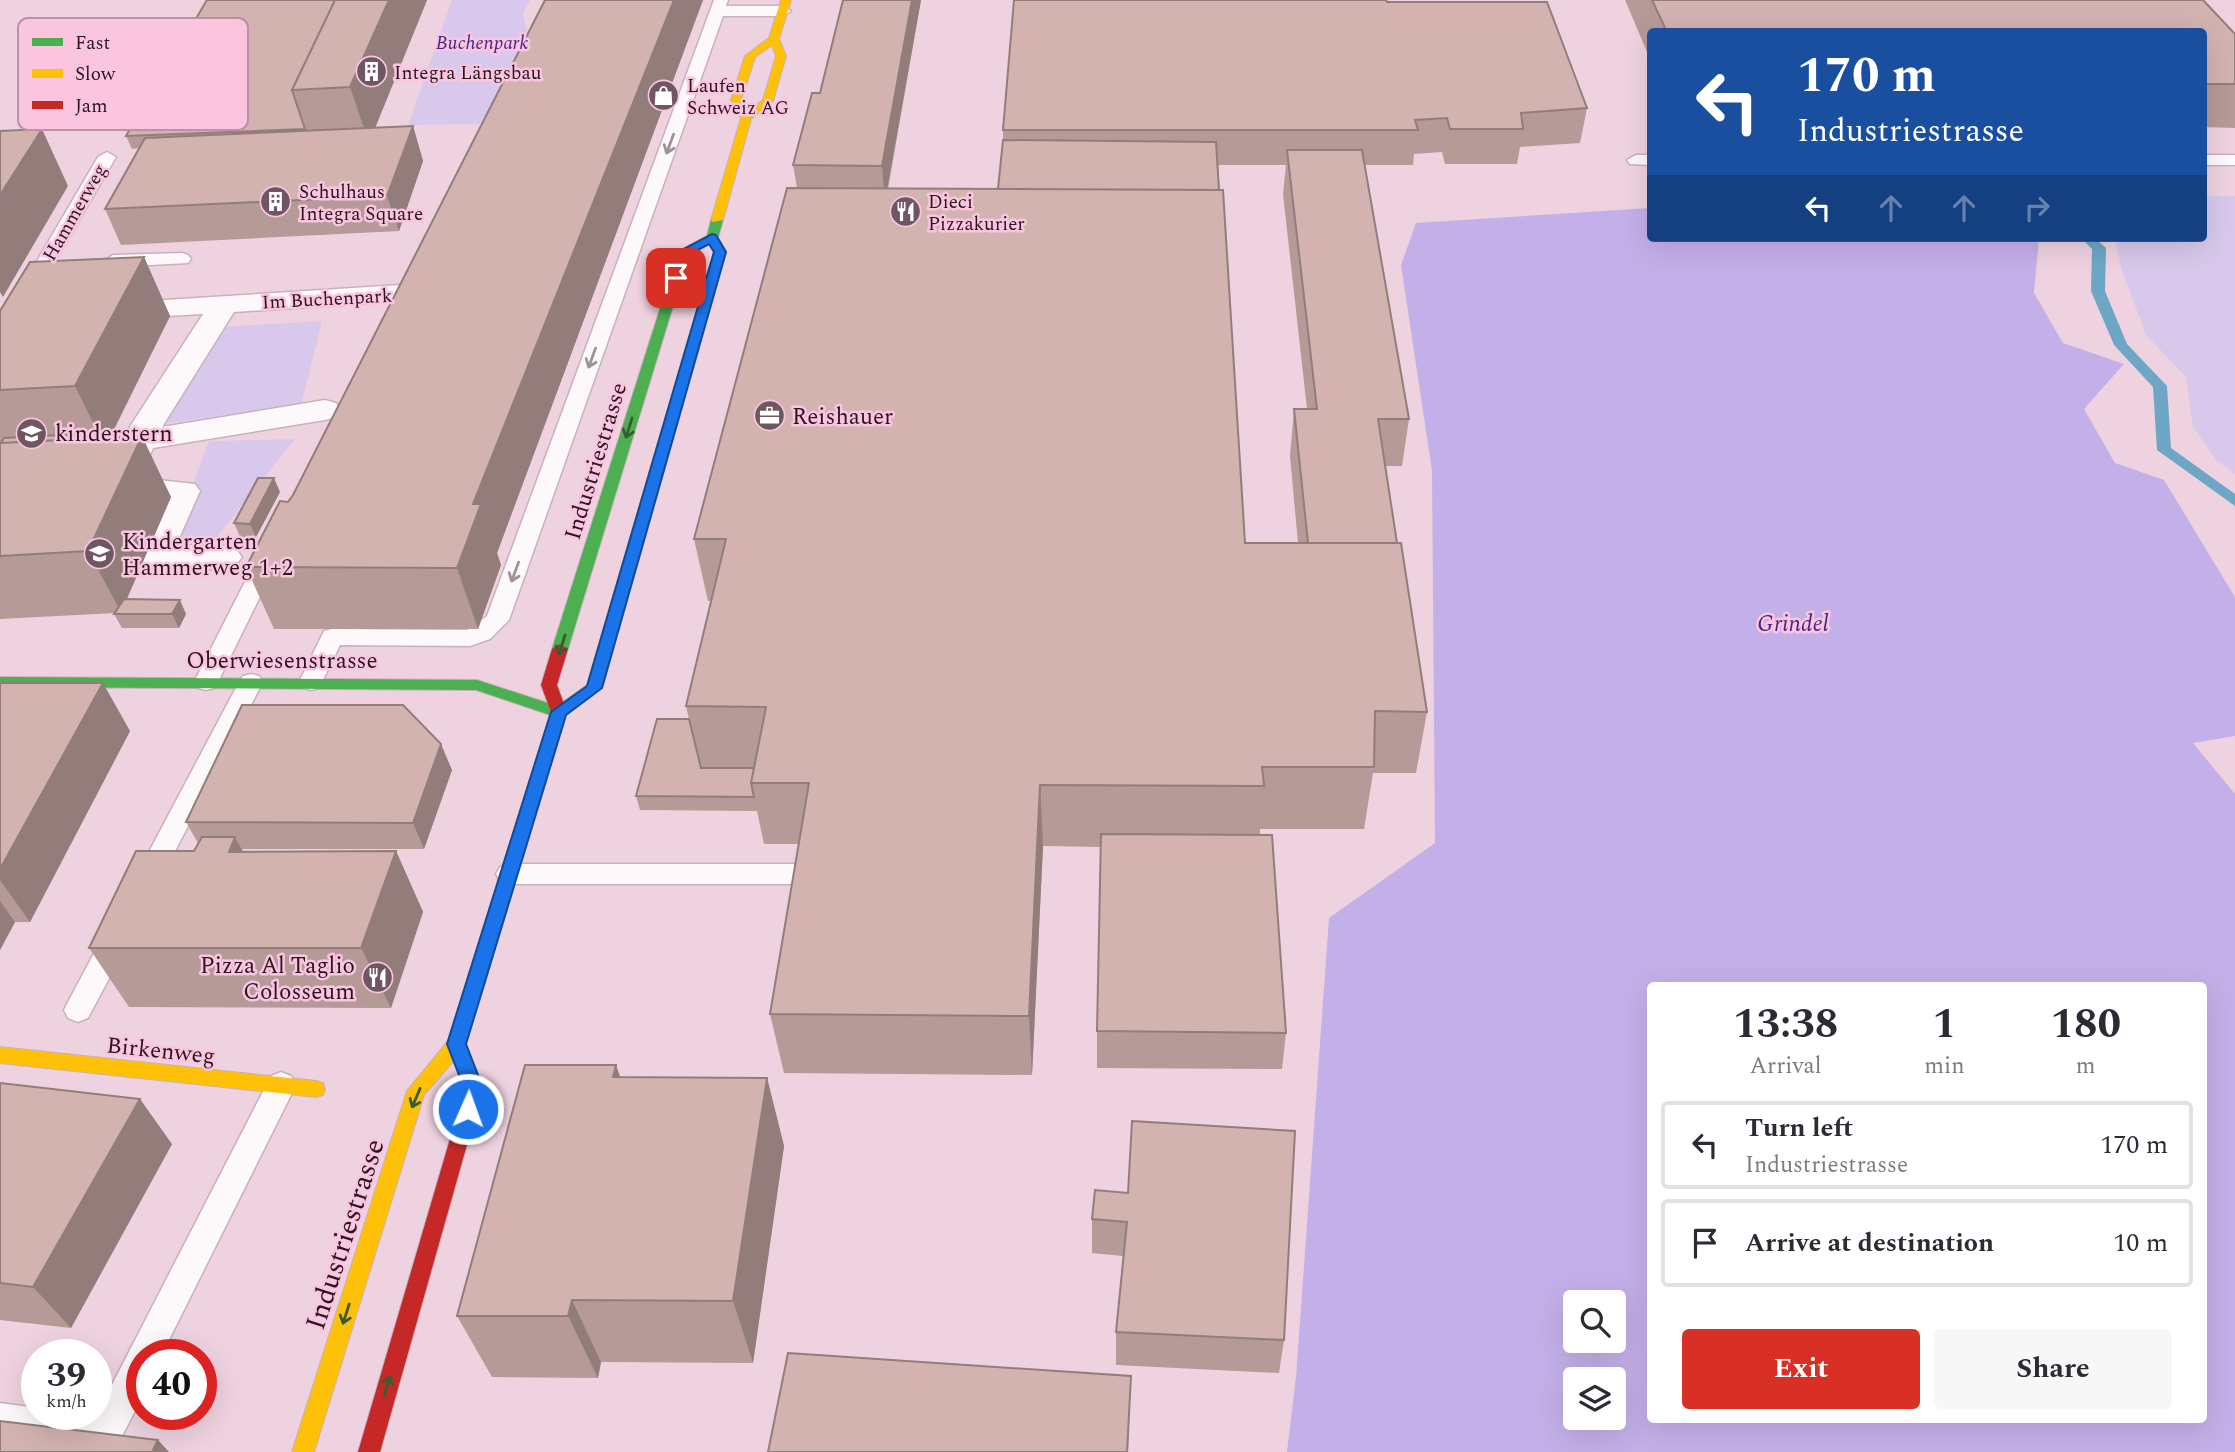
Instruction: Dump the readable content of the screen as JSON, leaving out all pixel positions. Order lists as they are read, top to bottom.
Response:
{
  "streets": {
    "street": [
      "Im Buchenpark",
      "Industriestrasse",
      "Oberwiesenstrasse",
      "Birkenweg"
    ],
    "lane": ["Hammerweg"]
  },
  "crossings": [
    ["Industriestrasse", "Oberwiesenstrasse"]
  ],
  "parks": ["Buchenpark", "Grindel"],
  "places": {
    "building": ["Integra Längsbau", "Schulhaus Integra Square"],
    "shop": ["Laufen Schweiz AG"],
    "restaurant": ["Dieci Pizzakurier", "Pizza Al Taglio Colosseum"],
    "office": ["Reishauer"],
    "school or university": ["kinderstern", "Kindergarten Hammerweg 1+2"]
  },
  "legend": ["Fast", "Slow", "Jam"],
  "page": {
    "turn": ["170 m", "Industriestrasse"],
    "eta": [
      "13:38",
      "Arrival",
      "1",
      "min",
      "180",
      "m"
    ],
    "list": [
      {
        "name": "Turn left",
        "note": "Industriestrasse",
        "value": "170 m"
      },
      {
        "name": "Arrive at destination",
        "value": "10 m"
      }
    ],
    "buttons": ["Exit", "Share"],
    "speed": "39 km/h",
    "limit": "40"
  }
}
